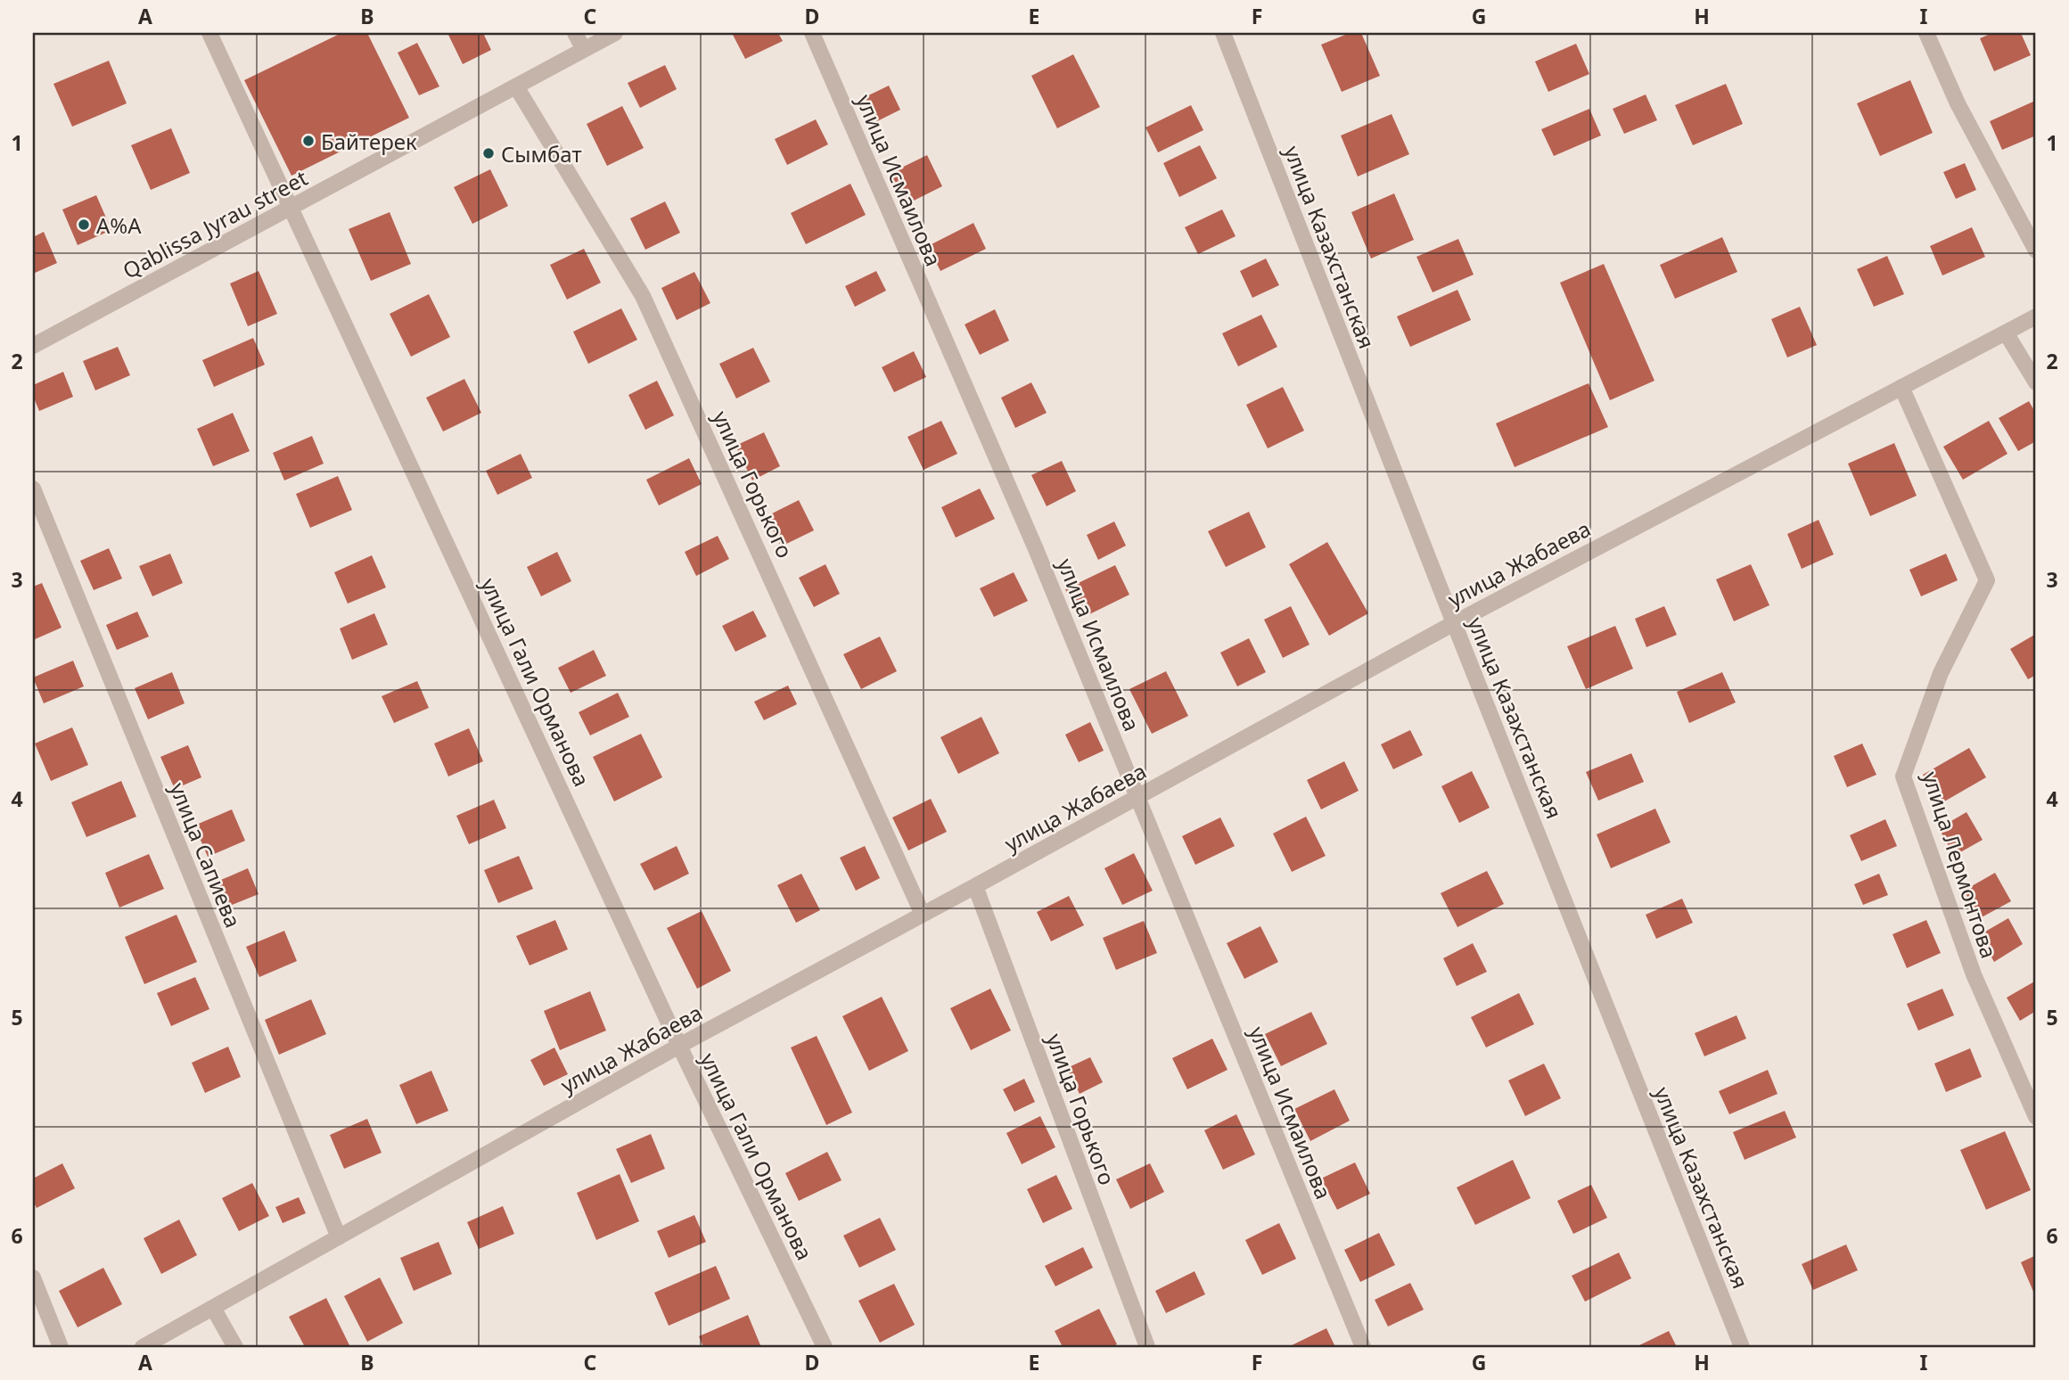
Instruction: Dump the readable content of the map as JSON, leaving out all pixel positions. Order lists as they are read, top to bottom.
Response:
{
  "streets": {
    "street": [
      "улица Исмаилова",
      "Qablissa Jyrau street",
      "улица Казахстанская",
      "улица Горького",
      "улица Жабаева",
      "улица Гали Орманова",
      "улица Сапиева",
      "улица Лермонтова"
    ]
  },
  "crossings": [
    ["улица Исмаилова", "улица Жабаева"],
    ["Qablissa Jyrau street", "улица Горького"],
    ["Qablissa Jyrau street", "улица Гали Орманова"],
    ["улица Казахстанская", "улица Жабаева"],
    ["улица Горького", "улица Жабаева"],
    ["улица Жабаева", "улица Гали Орманова"],
    ["улица Жабаева", "улица Сапиева"],
    ["улица Жабаева", "улица Лермонтова"]
  ],
  "places": ["Байтерек", "Сымбат", "A%A"],
  "grid": {
    "columns": [
      "A",
      "B",
      "C",
      "D",
      "E",
      "F",
      "G",
      "H",
      "I"
    ],
    "rows": [
      "1",
      "2",
      "3",
      "4",
      "5",
      "6"
    ]
  }
}
